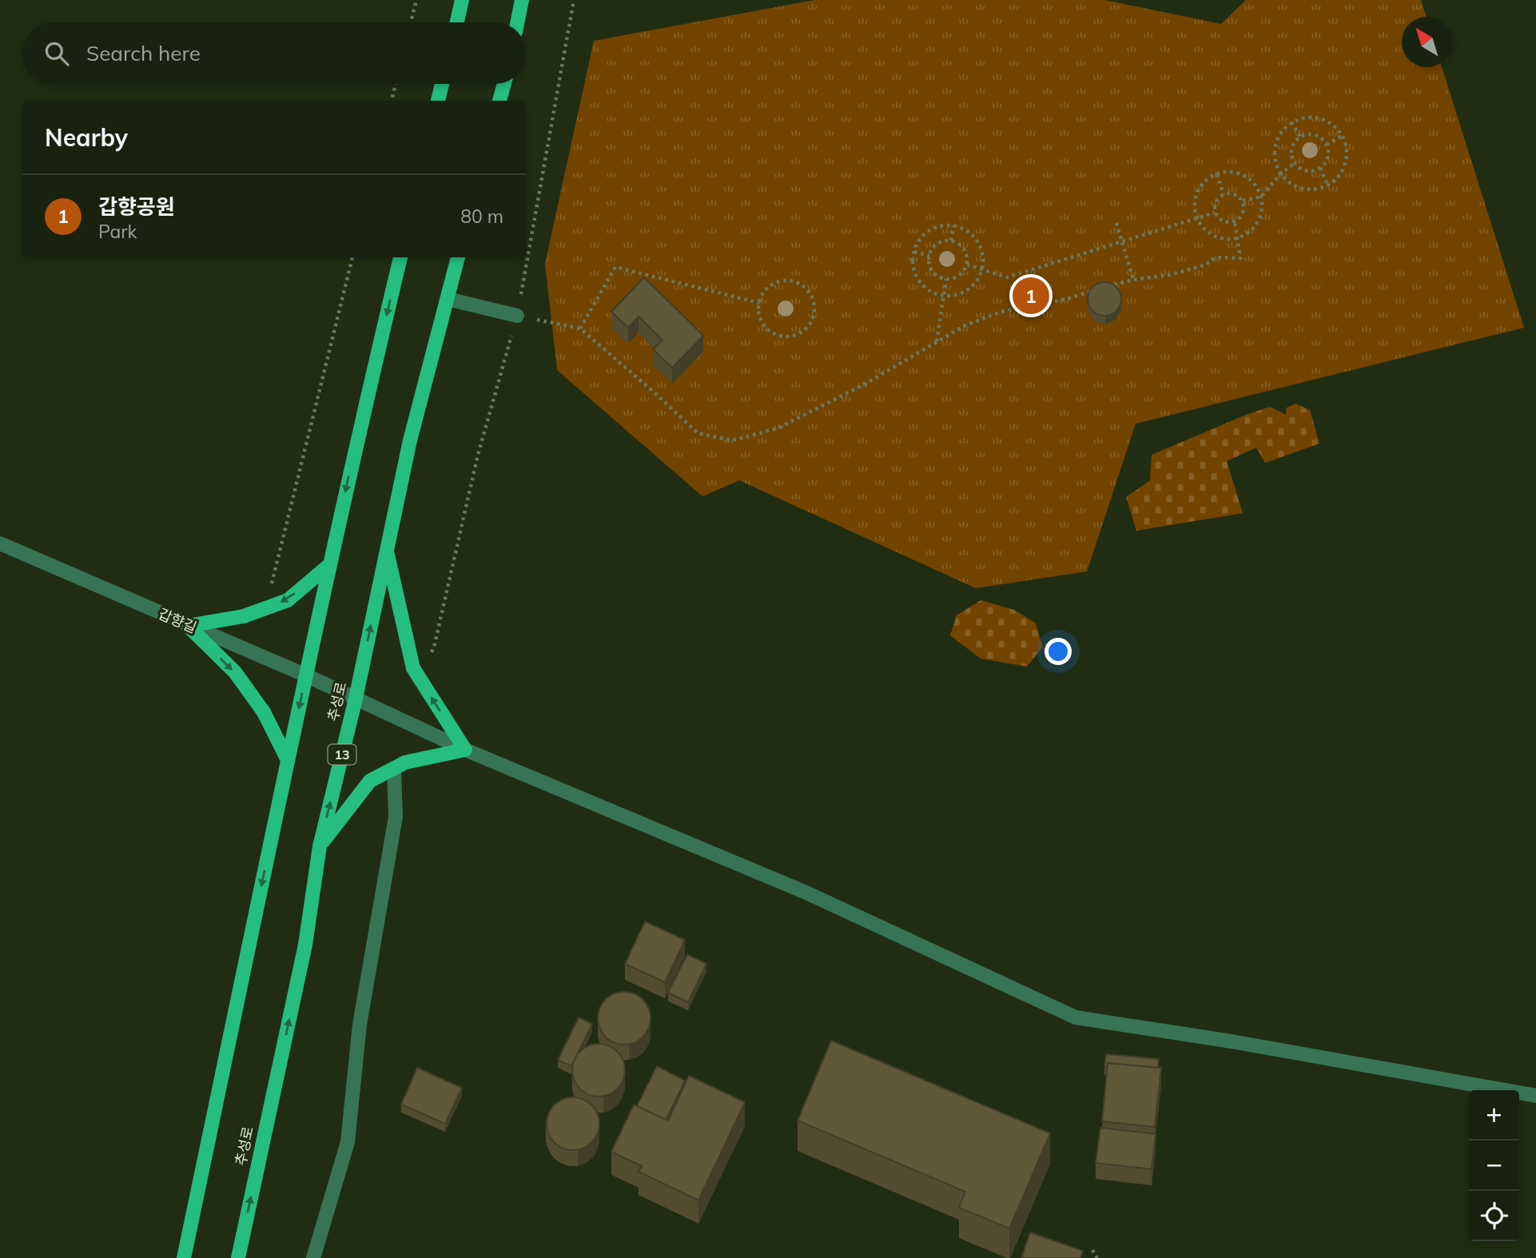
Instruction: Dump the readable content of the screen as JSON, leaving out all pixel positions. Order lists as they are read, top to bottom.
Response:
{
  "streets": {
    "main road": ["추성로", "13"],
    "street": ["갑향길"]
  },
  "crossings": [
    ["갑향길", "추성로"]
  ],
  "north": "top left",
  "page": {
    "search": "Search here",
    "heading": "Nearby",
    "list": [
      {
        "mark": "1",
        "name": "갑향공원",
        "note": "Park",
        "value": "80 m"
      }
    ],
    "pins": "1",
    "map_buttons": ["+", "−"]
  }
}
